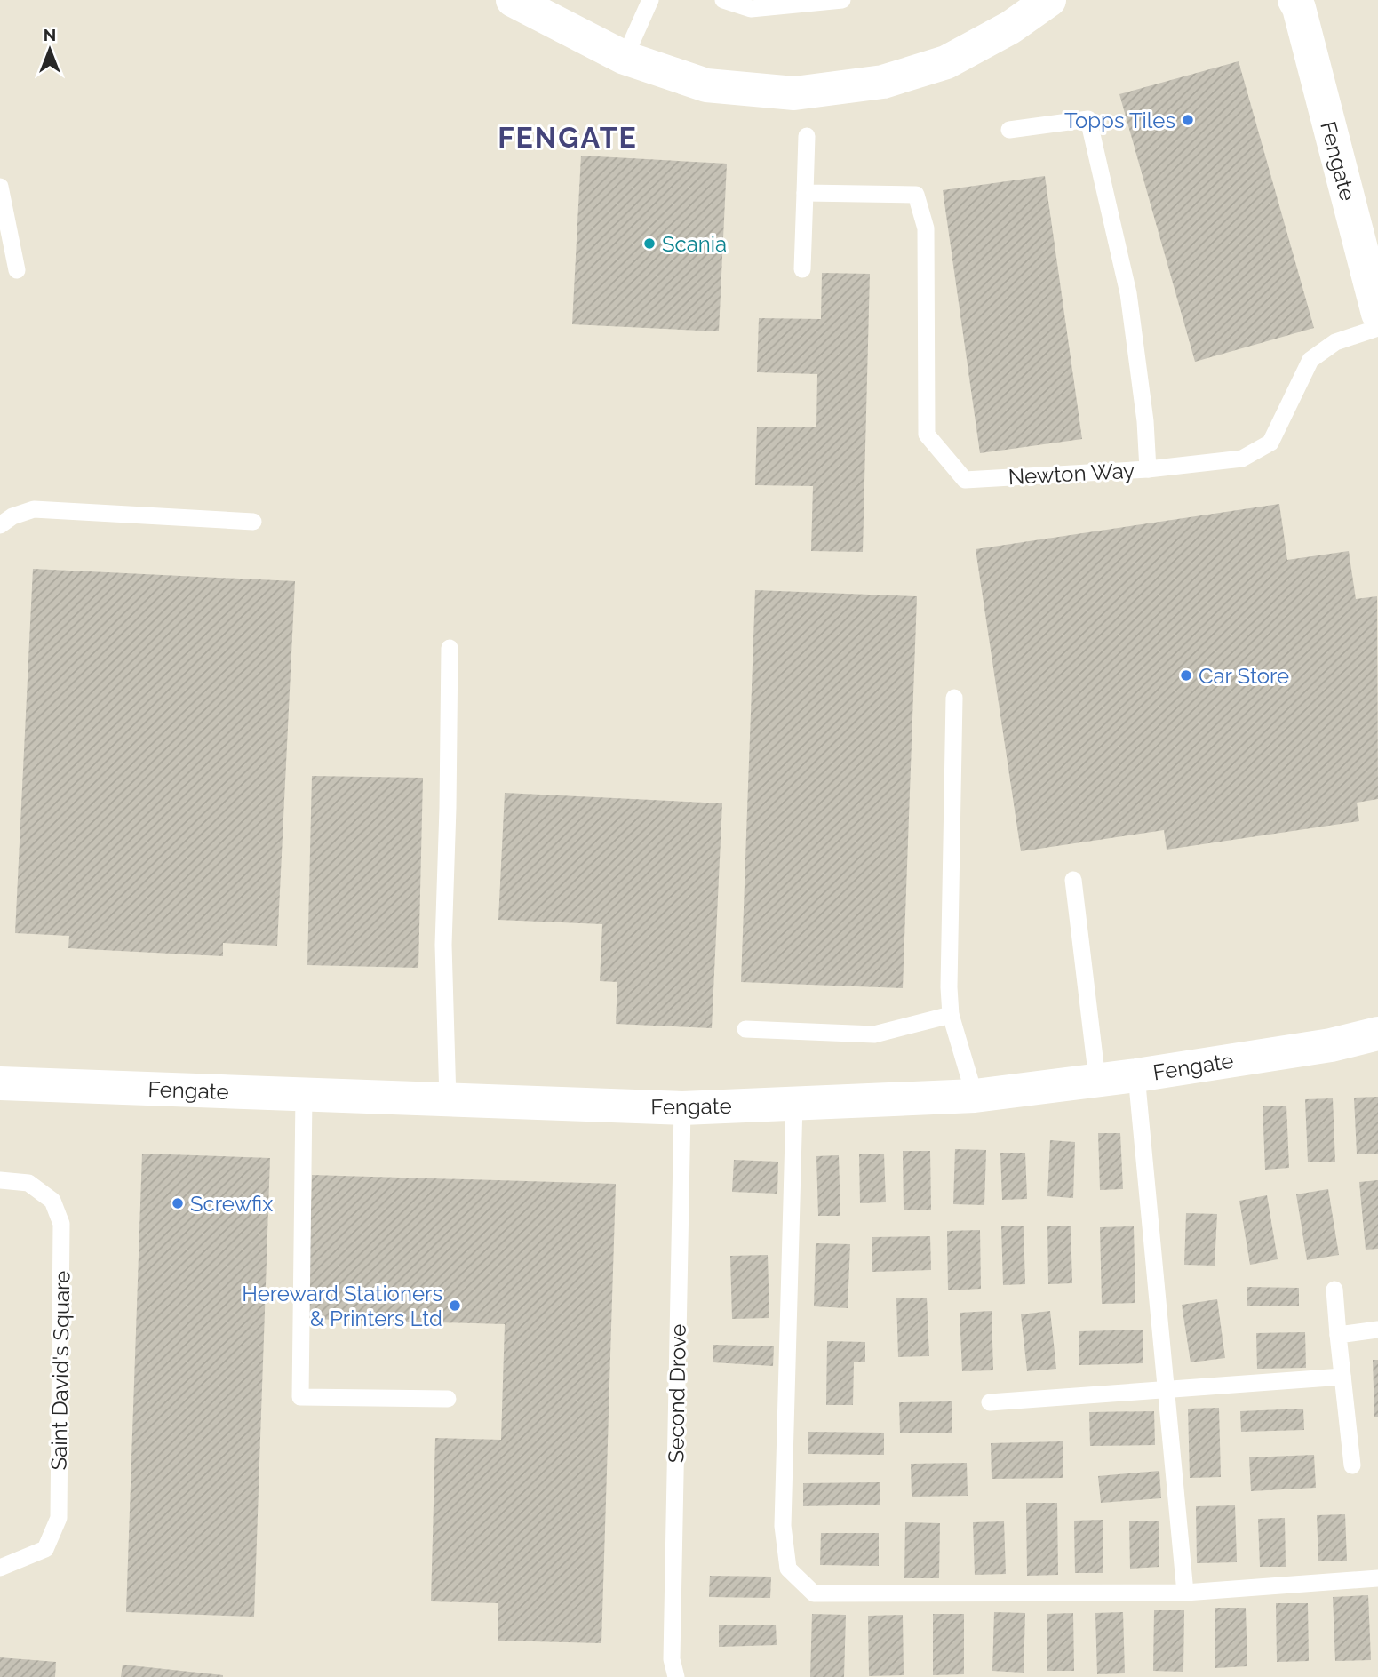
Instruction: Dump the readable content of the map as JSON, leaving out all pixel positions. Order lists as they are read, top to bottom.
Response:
{
  "streets": {
    "street": ["Fengate"],
    "lane": ["Newton Way", "Saint David's Square", "Second Drove"]
  },
  "crossings": [
    ["Fengate", "Second Drove"]
  ],
  "districts": ["FENGATE"],
  "places": [
    "Topps Tiles",
    "Scania",
    "Car Store",
    "Screwfix",
    "Hereward Stationers & Printers Ltd"
  ],
  "north": "top"
}
